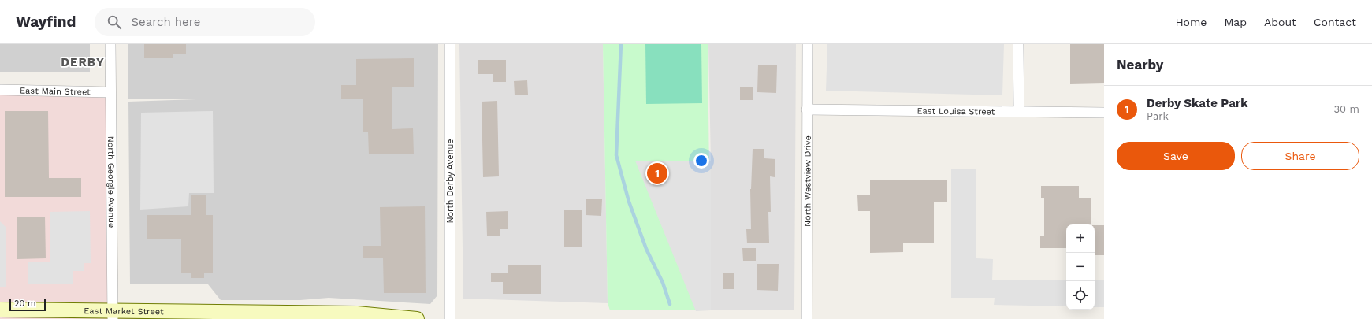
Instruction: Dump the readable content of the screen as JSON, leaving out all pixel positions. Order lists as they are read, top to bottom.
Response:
{
  "streets": {
    "street": [
      "East Main Street",
      "East Louisa Street",
      "North Derby Avenue",
      "North Westview Drive",
      "North Georgie Avenue",
      "East Market Street"
    ]
  },
  "crossings": [
    ["East Main Street", "North Georgie Avenue"],
    ["East Louisa Street", "North Westview Drive"],
    ["North Georgie Avenue", "East Market Street"]
  ],
  "districts": ["DERBY"],
  "scale_bar": "20 m",
  "page": {
    "header": "Wayfind",
    "search": "Search here",
    "nav": [
      "Home",
      "Map",
      "About",
      "Contact"
    ],
    "heading": "Nearby",
    "list": [
      {
        "mark": "1",
        "name": "Derby Skate Park",
        "note": "Park",
        "value": "30 m"
      }
    ],
    "buttons": ["Save", "Share"],
    "pins": "1",
    "map_buttons": ["+", "−"],
    "scale": "20 m"
  }
}
